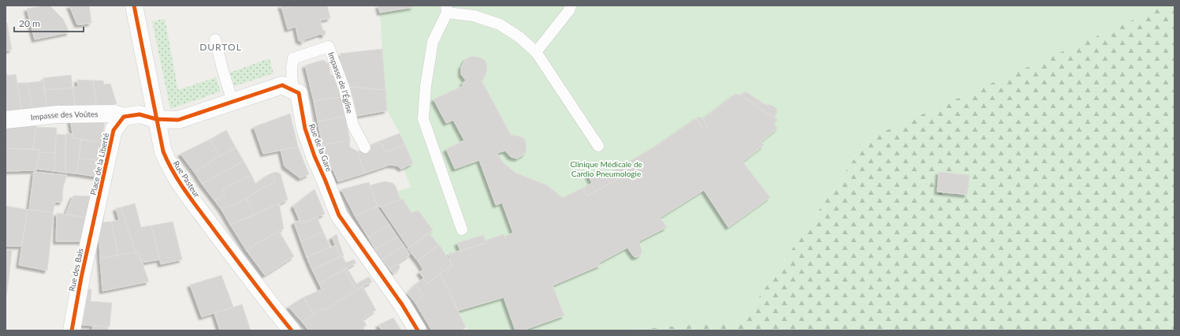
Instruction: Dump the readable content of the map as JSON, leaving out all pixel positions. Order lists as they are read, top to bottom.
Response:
{
  "streets": {
    "street": [
      "Impasse des Voûtes",
      "Rue de la Gare",
      "Place de la Liberté",
      "Rue Pasteur",
      "Rue des Bais"
    ],
    "lane": ["Impasse de l'Église"]
  },
  "crossings": [
    ["Impasse de l'Église", "Rue de la Gare"],
    ["Impasse des Voûtes", "Place de la Liberté"],
    ["Place de la Liberté", "Rue des Bais"]
  ],
  "districts": ["DURTOL"],
  "parks": ["Clinique Médicale de Cardio Pneumologie"],
  "scale_bar": "20 m"
}
